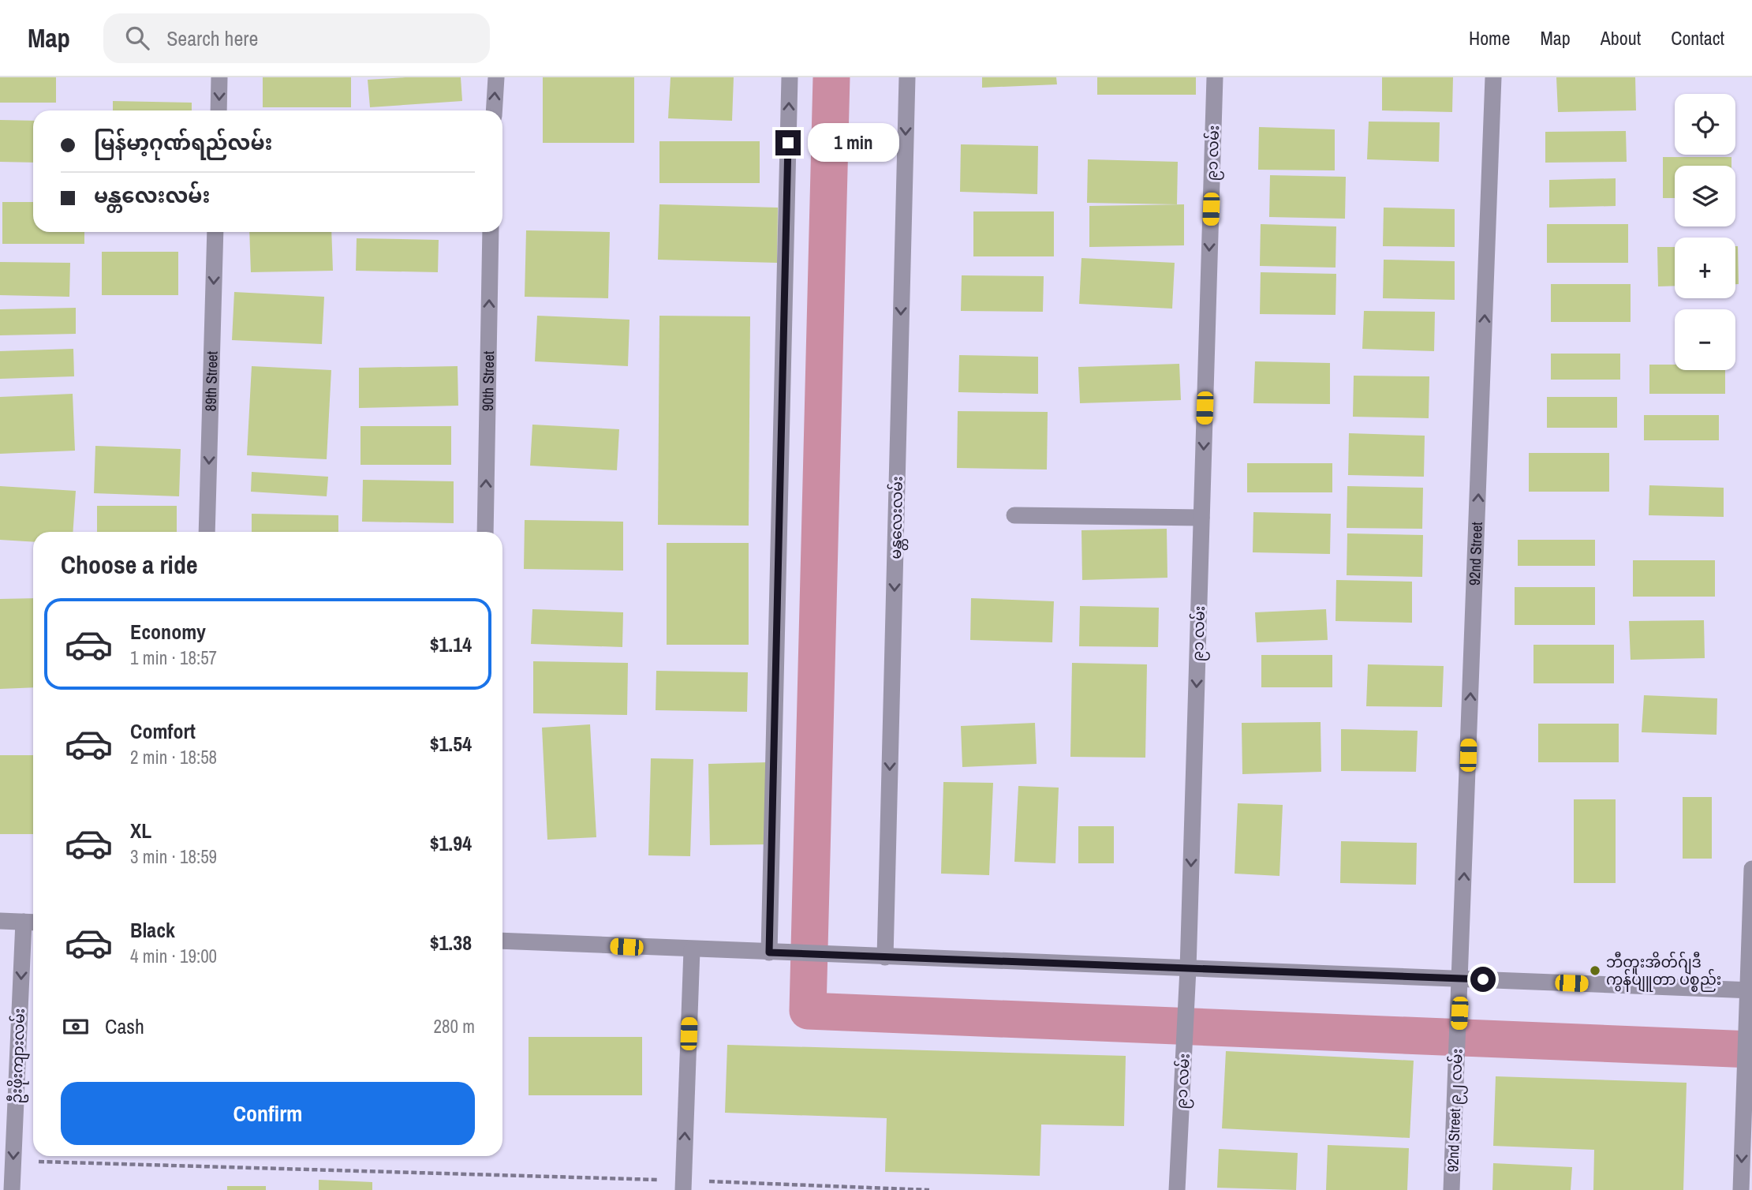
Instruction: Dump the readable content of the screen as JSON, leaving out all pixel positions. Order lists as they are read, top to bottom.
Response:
{
  "streets": {
    "street": [
      "၉၁ လမ်း",
      "89th Street",
      "90th Street",
      "မန္တလေးလမ်း",
      "92nd Street",
      "ဦးဖိုးကျားလမ်း",
      "92nd Street ၉၂ လမ်း"
    ]
  },
  "crossings": [
    ["92nd Street", "92nd Street ၉၂ လမ်း"]
  ],
  "one_way": [
    "၉၁ လမ်း",
    "89th Street",
    "90th Street",
    "92nd Street",
    "ဦးဖိုးကျားလမ်း"
  ],
  "places": ["ဘီတူးအိတ်ဂ်ျဒီ ကွန်ပျူတာ ပစ္စည်း"],
  "page": {
    "header": "Map",
    "search": "Search here",
    "nav": [
      "Home",
      "Map",
      "About",
      "Contact"
    ],
    "map_buttons": ["+", "−"],
    "banner": ["မြန်မာ့ဂုဏ်ရည်လမ်း", "မန္တလေးလမ်း"],
    "bubble": "1 min",
    "heading": "Choose a ride",
    "list": [
      {
        "name": "Economy",
        "note": "1 min · 18:57",
        "value": "$1.14"
      },
      {
        "name": "Comfort",
        "note": "2 min · 18:58",
        "value": "$1.54"
      },
      {
        "name": "XL",
        "note": "3 min · 18:59",
        "value": "$1.94"
      },
      {
        "name": "Black",
        "note": "4 min · 19:00",
        "value": "$1.38"
      }
    ],
    "pay": ["Cash", "280 m"],
    "buttons": "Confirm"
  }
}
